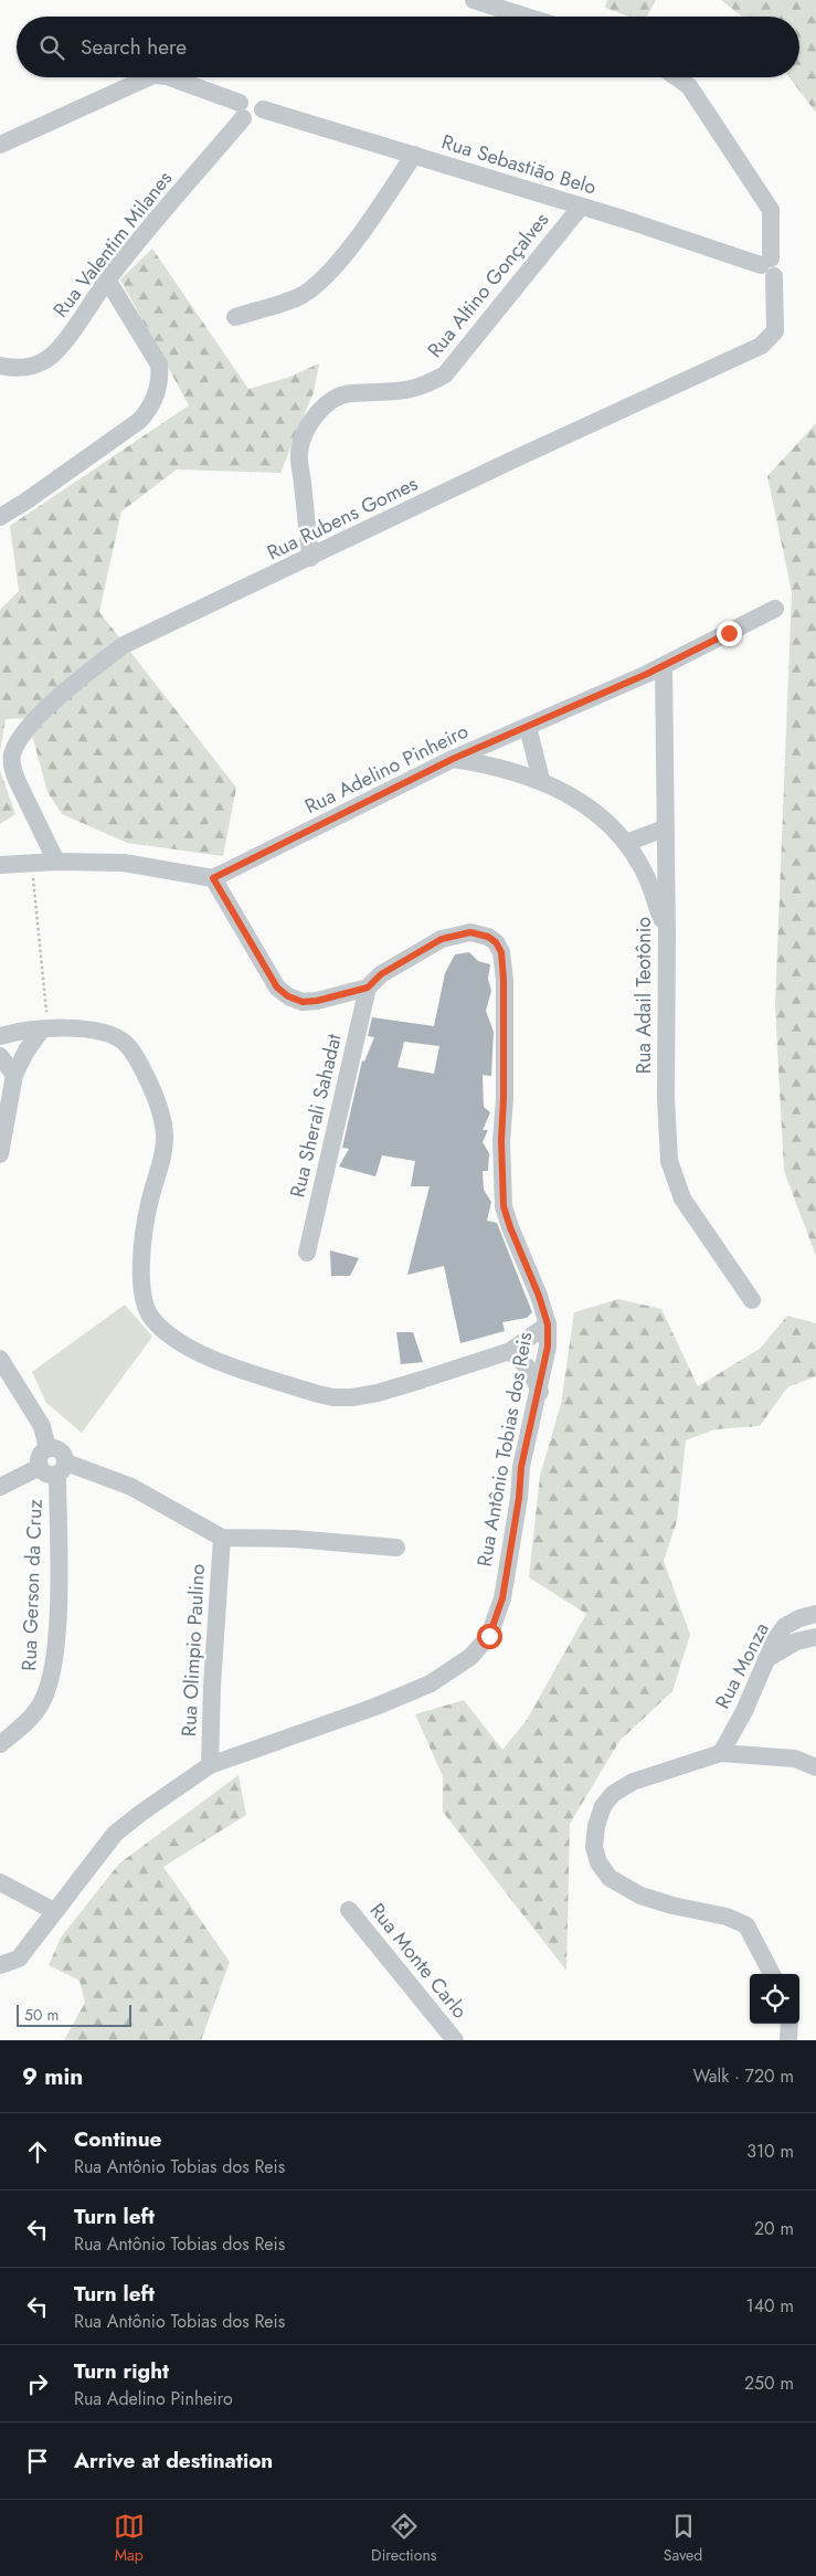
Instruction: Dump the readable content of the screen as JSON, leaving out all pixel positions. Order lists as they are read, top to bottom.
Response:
{
  "streets": {
    "street": [
      "Rua Sebastião Belo",
      "Rua Valentim Milanes",
      "Rua Altino Gonçalves",
      "Rua Rubens Gomes",
      "Rua Adelino Pinheiro",
      "Rua Adail Teotônio",
      "Rua Sherali Sahadat",
      "Rua Antônio Tobias dos Reis",
      "Rua Gerson da Cruz",
      "Rua Olimpio Paulino",
      "Rua Monza",
      "Rua Monte Carlo"
    ]
  },
  "crossings": [
    ["Rua Sebastião Belo", "Rua Valentim Milanes"],
    ["Rua Sebastião Belo", "Rua Altino Gonçalves"],
    ["Rua Sebastião Belo", "Rua Rubens Gomes"],
    ["Rua Altino Gonçalves", "Rua Rubens Gomes"],
    ["Rua Adelino Pinheiro", "Rua Adail Teotônio"],
    ["Rua Adelino Pinheiro", "Rua Antônio Tobias dos Reis"],
    ["Rua Sherali Sahadat", "Rua Antônio Tobias dos Reis"],
    ["Rua Antônio Tobias dos Reis", "Rua Olimpio Paulino"]
  ],
  "scale_bar": "50 m",
  "page": {
    "search": "Search here",
    "scale": "50 m",
    "heading": ["9 min", "Walk · 720 m"],
    "list": [
      ["Continue", "Rua Antônio Tobias dos Reis", "310 m"],
      ["Turn left", "Rua Antônio Tobias dos Reis", "20 m"],
      ["Turn left", "Rua Antônio Tobias dos Reis", "140 m"],
      ["Turn right", "Rua Adelino Pinheiro", "250 m"],
      "Arrive at destination"
    ],
    "nav": ["Map", "Directions", "Saved"]
  }
}
